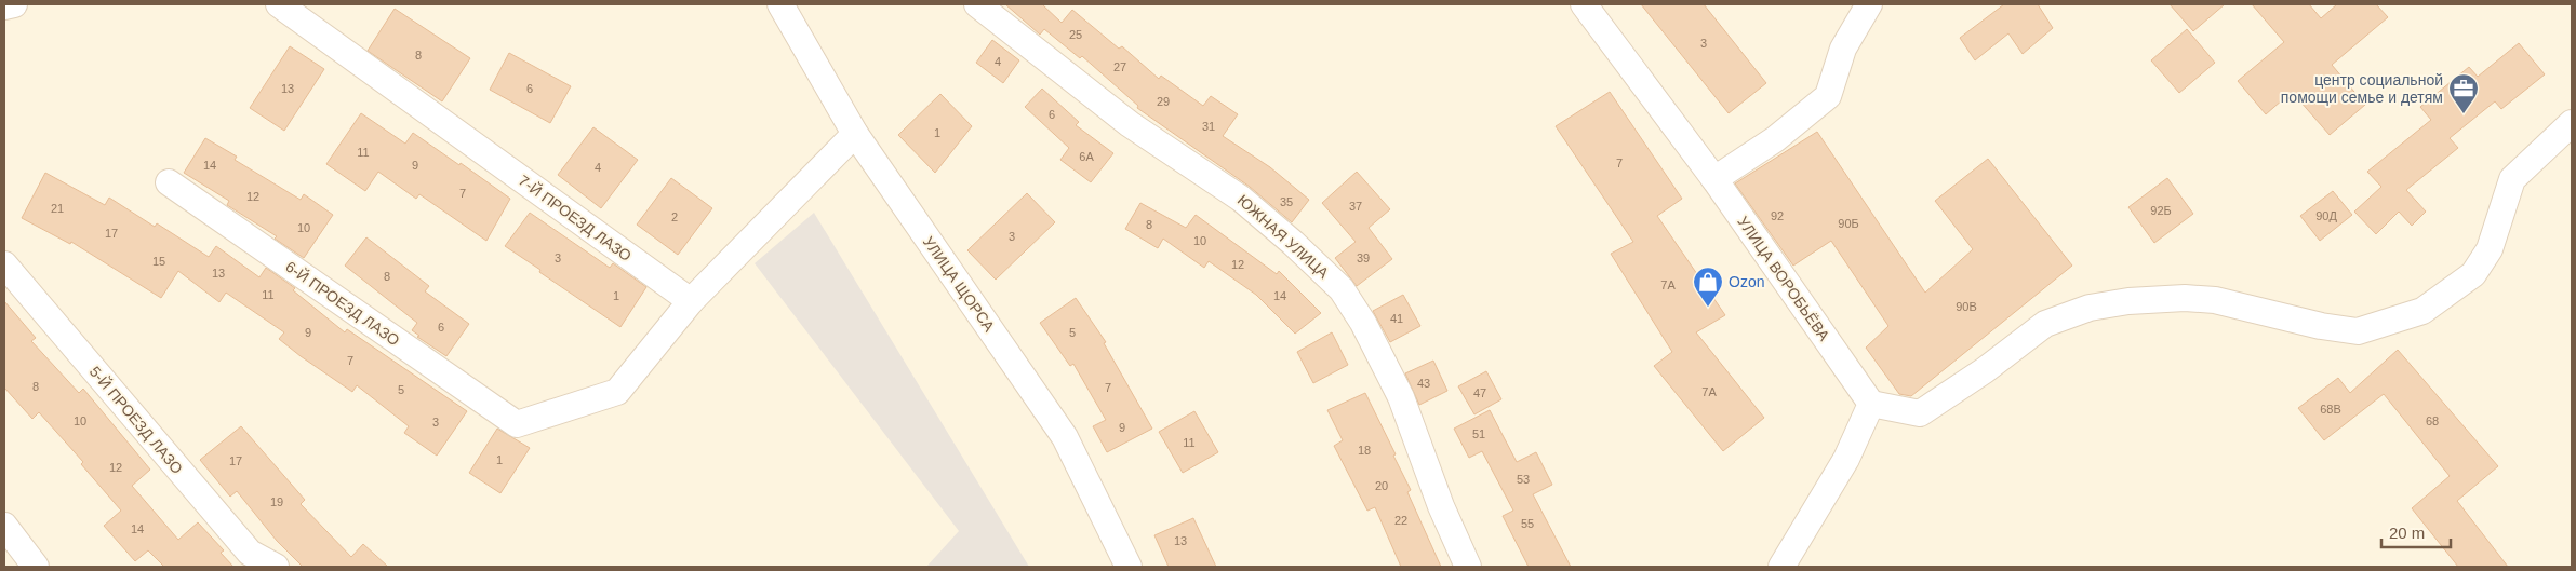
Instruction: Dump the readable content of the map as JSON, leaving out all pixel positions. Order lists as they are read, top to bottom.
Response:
{
  "streets": {
    "street": [
      "7-Й ПРОЕЗД ЛАЗО",
      "ЮЖНАЯ УЛИЦА",
      "УЛИЦА ВОРОБЬЁВА",
      "УЛИЦА ЩОРСА",
      "6-Й ПРОЕЗД ЛАЗО",
      "5-Й ПРОЕЗД ЛАЗО"
    ]
  },
  "crossings": [
    ["7-Й ПРОЕЗД ЛАЗО", "6-Й ПРОЕЗД ЛАЗО"]
  ],
  "places": {
    "office": ["центр социальной помощи семье и детям"],
    "shop": ["Ozon"]
  },
  "house_numbers": [
    "25",
    "3",
    "8",
    "4",
    "27",
    "13",
    "6",
    "29",
    "6",
    "31",
    "1",
    "11",
    "6А",
    "7",
    "14",
    "9",
    "4",
    "7",
    "12",
    "35",
    "37",
    "21",
    "92Б",
    "92",
    "90Д",
    "2",
    "90Б",
    "8",
    "10",
    "17",
    "3",
    "10",
    "3",
    "39",
    "15",
    "12",
    "13",
    "8",
    "7А",
    "11",
    "1",
    "14",
    "90В",
    "41",
    "6",
    "9",
    "5",
    "7",
    "43",
    "8",
    "7",
    "5",
    "7А",
    "47",
    "68В",
    "10",
    "68",
    "3",
    "9",
    "51",
    "11",
    "18",
    "1",
    "17",
    "12",
    "53",
    "20",
    "19",
    "22",
    "55",
    "14",
    "13"
  ],
  "scale_bar": "20 m"
}
